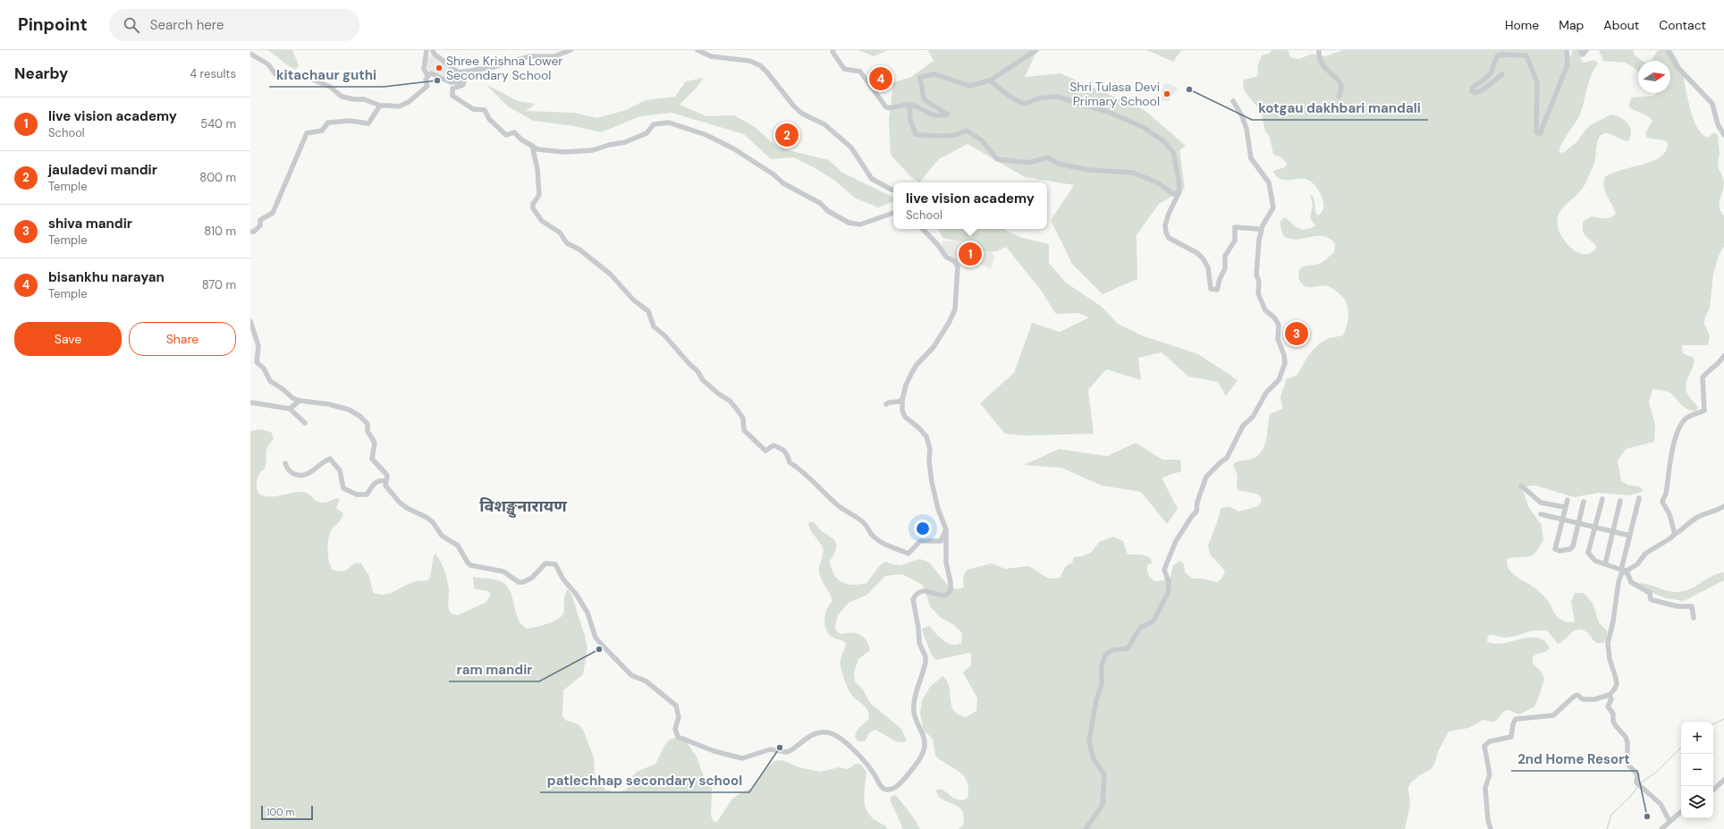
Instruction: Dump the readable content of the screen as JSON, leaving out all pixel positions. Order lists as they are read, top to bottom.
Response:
{
  "districts": ["विशङ्खुनारायण"],
  "places": [
    "Shree Krishna Lower Secondary School",
    "kitachaur guthi",
    "kotgau dakhbari mandali",
    "Shri Tulasa Devi Primary School",
    "ram mandir",
    "patlechhap secondary school",
    "2nd Home Resort"
  ],
  "scale_bar": "100 m",
  "north": "right",
  "page": {
    "header": "Pinpoint",
    "search": "Search here",
    "nav": [
      "Home",
      "Map",
      "About",
      "Contact"
    ],
    "heading": ["Nearby", "4 results"],
    "pins": [
      "4",
      "2",
      "1",
      "3"
    ],
    "list": [
      {
        "mark": "1",
        "name": "live vision academy",
        "note": "School",
        "value": "540 m"
      },
      {
        "mark": "2",
        "name": "jauladevi mandir",
        "note": "Temple",
        "value": "800 m"
      },
      {
        "mark": "3",
        "name": "shiva mandir",
        "note": "Temple",
        "value": "810 m"
      },
      {
        "mark": "4",
        "name": "bisankhu narayan",
        "note": "Temple",
        "value": "870 m"
      }
    ],
    "popup": ["live vision academy", "School"],
    "buttons": ["Save", "Share"],
    "map_buttons": ["+", "−"],
    "scale": "100 m"
  }
}
